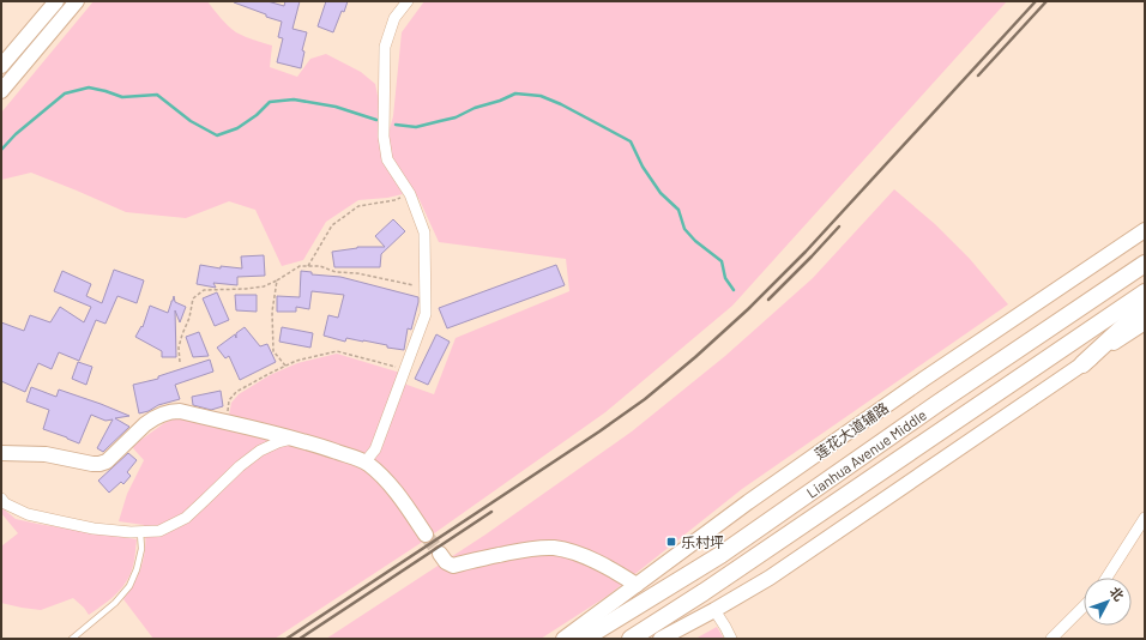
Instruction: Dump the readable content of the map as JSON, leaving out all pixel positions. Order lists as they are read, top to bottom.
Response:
{
  "streets": {
    "main road": ["Lianhua Avenue Middle"],
    "street": ["莲花大道辅路"]
  },
  "places": {
    "transit": ["乐村坪"]
  },
  "north": "top right"
}
